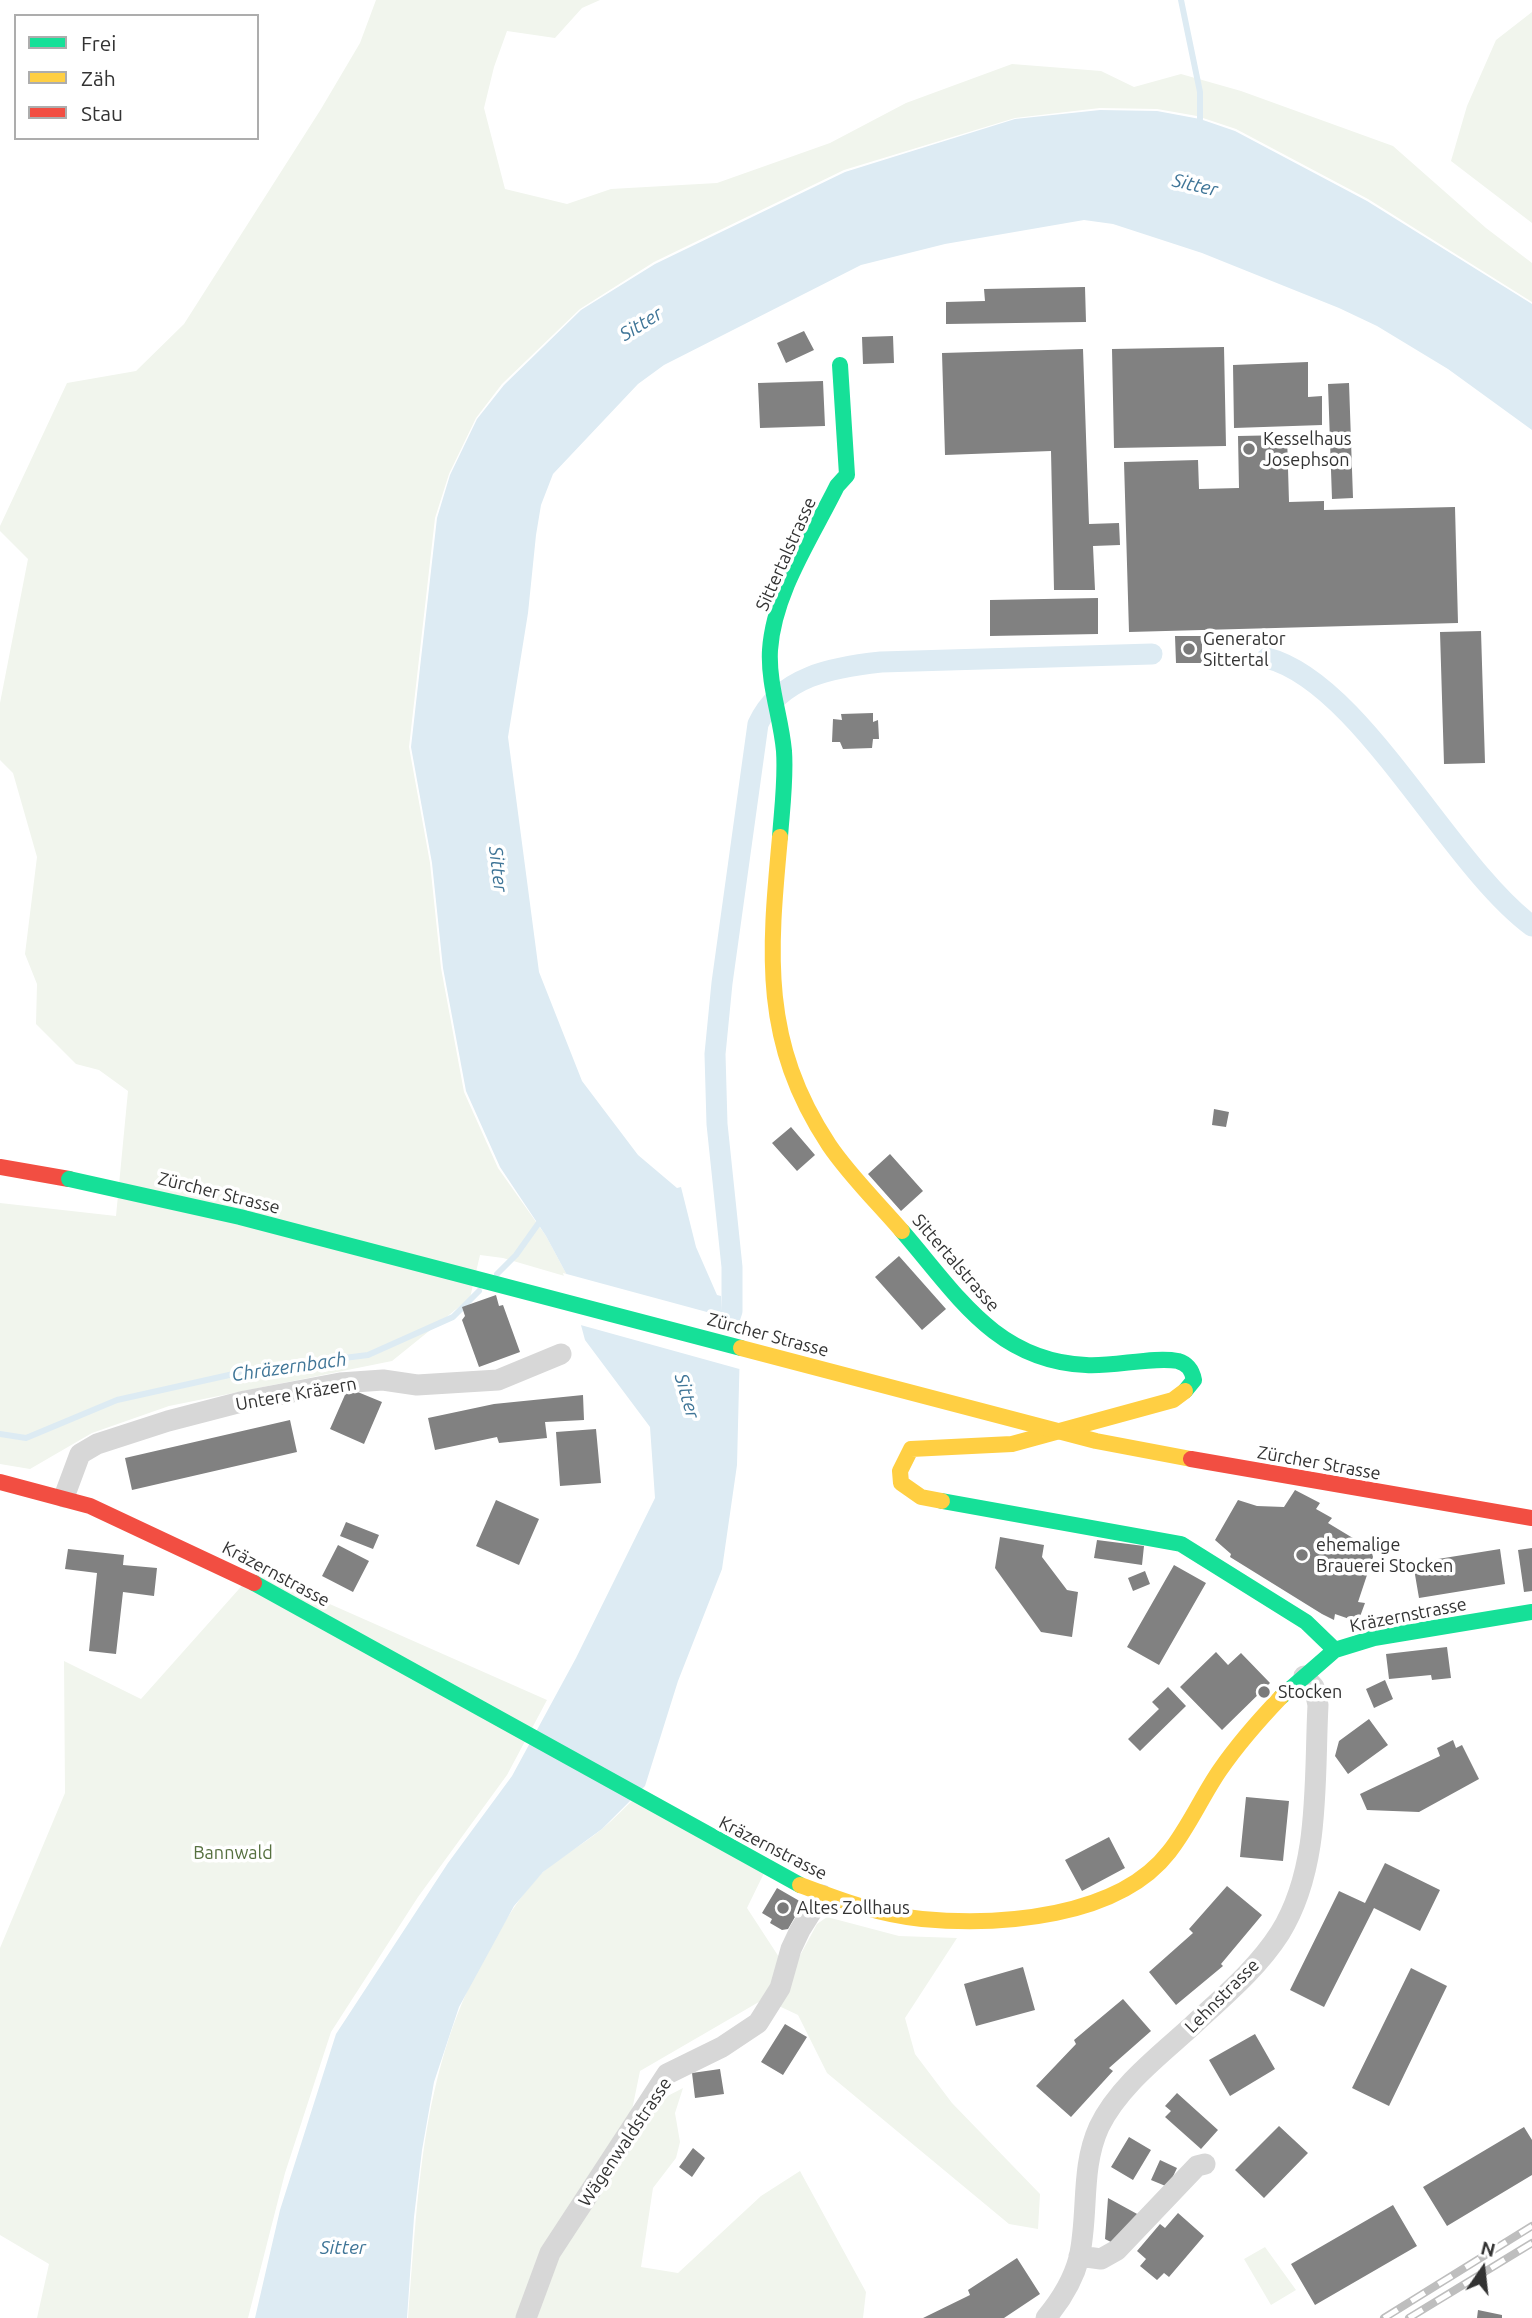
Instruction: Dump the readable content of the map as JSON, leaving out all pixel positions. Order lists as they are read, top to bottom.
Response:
{
  "streets": {
    "street": [
      "Sittertalstrasse",
      "Zürcher Strasse",
      "Untere Kräzern",
      "Kräzernstrasse",
      "Lehnstrasse",
      "Wägenwaldstrasse"
    ]
  },
  "crossings": [
    ["Sittertalstrasse", "Kräzernstrasse"],
    ["Untere Kräzern", "Kräzernstrasse"],
    ["Kräzernstrasse", "Lehnstrasse"],
    ["Kräzernstrasse", "Wägenwaldstrasse"]
  ],
  "water": ["Sitter", "Chräzernbach"],
  "parks": ["Bannwald"],
  "places": [
    "Kesselhaus Josephson",
    "Generator Sittertal",
    "ehemalige Brauerei Stocken",
    "Stocken",
    "Altes Zollhaus"
  ],
  "legend": ["Frei", "Zäh", "Stau"],
  "north": "top"
}
